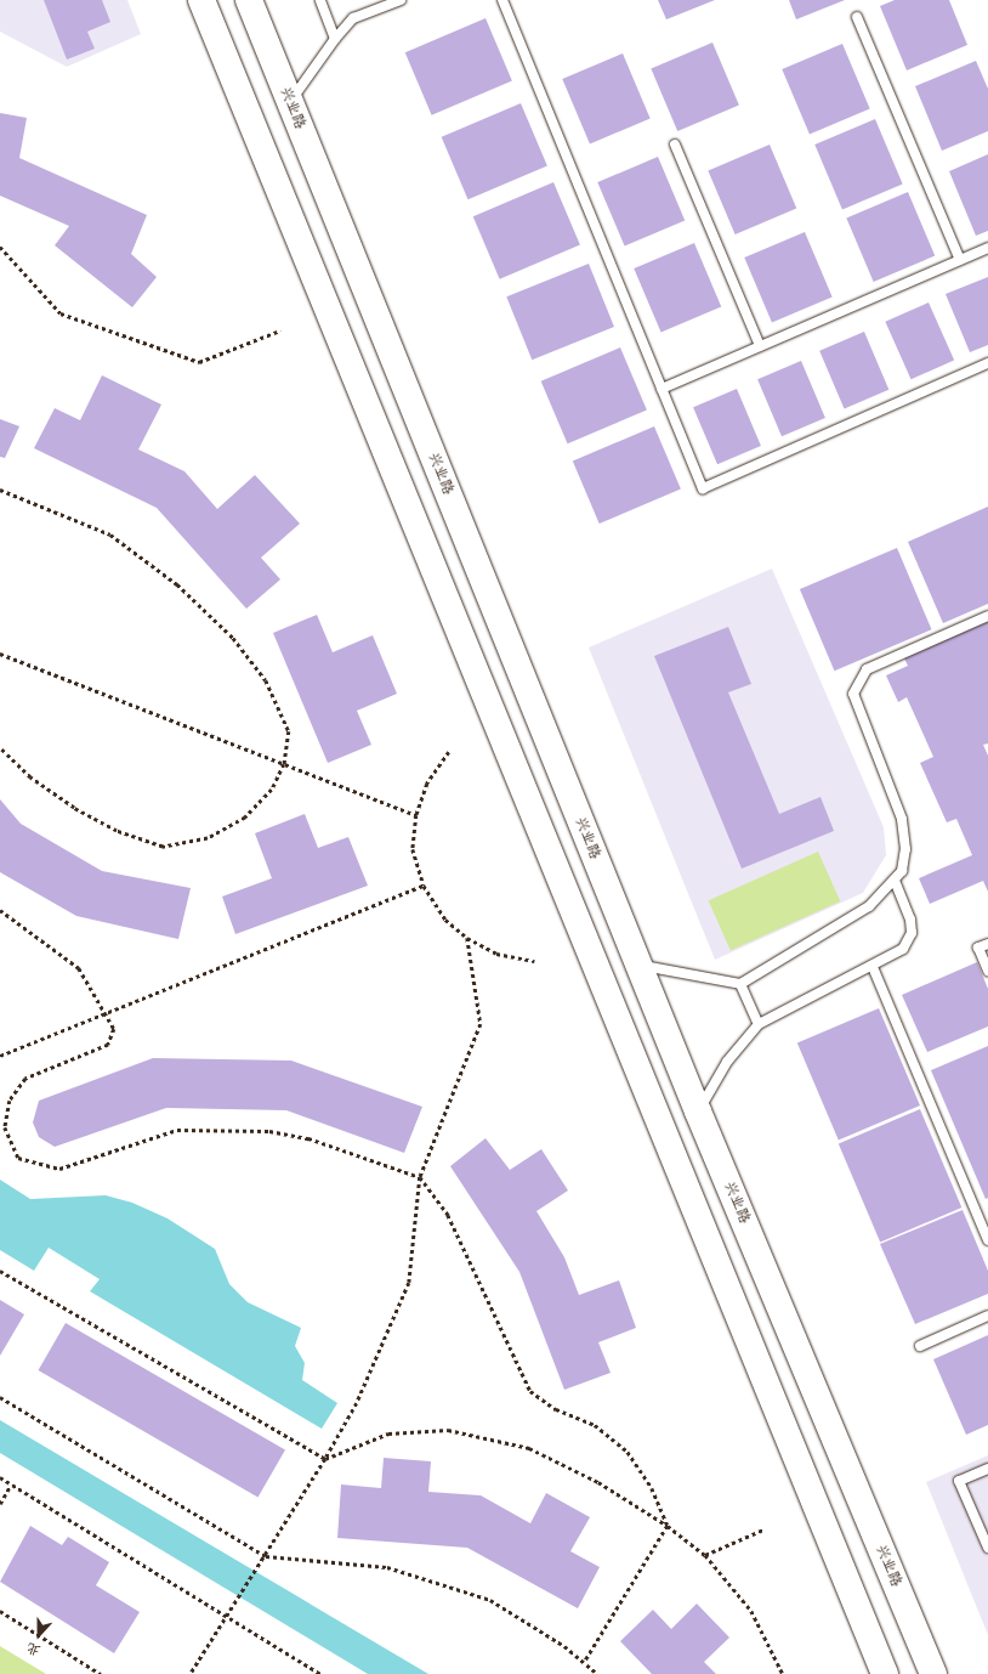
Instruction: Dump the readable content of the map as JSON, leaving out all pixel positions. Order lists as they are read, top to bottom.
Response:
{
  "streets": {
    "main road": ["兴业路"]
  },
  "north": "bottom"
}
